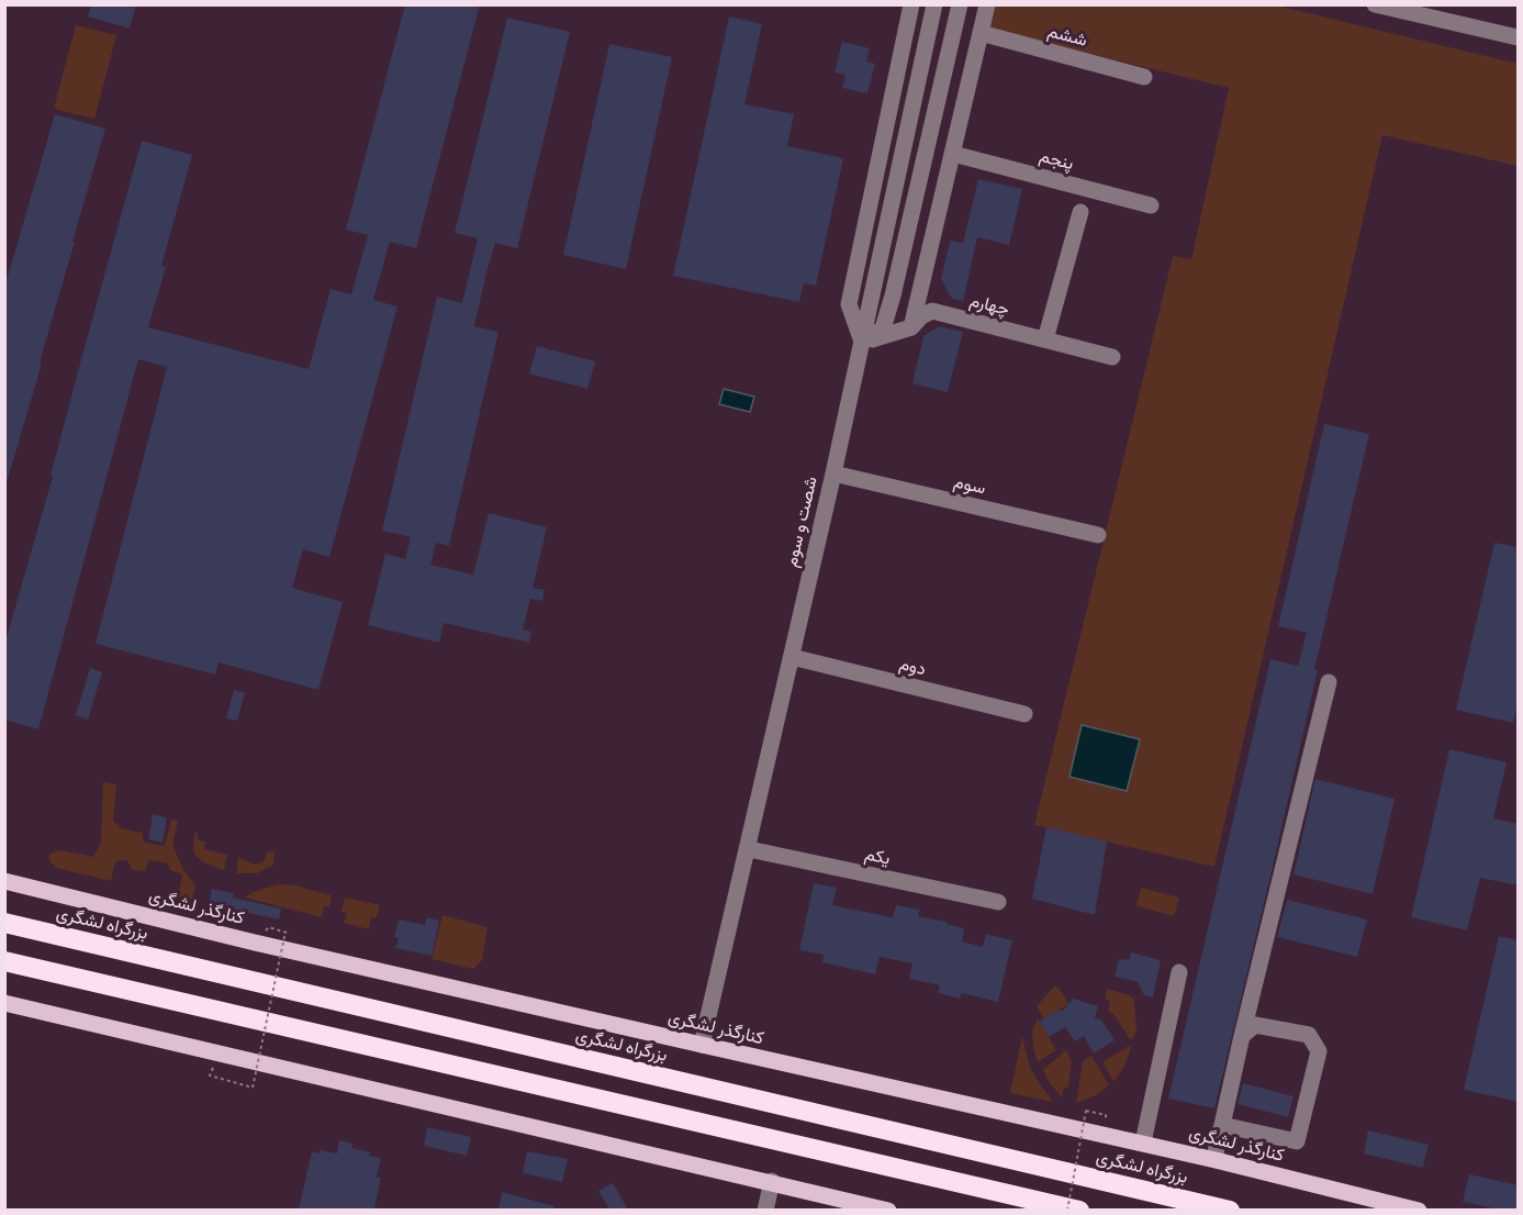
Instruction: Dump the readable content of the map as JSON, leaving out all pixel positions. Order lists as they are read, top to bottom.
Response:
{
  "streets": {
    "highway": ["بزرگراه لشگری"],
    "main road": ["کنارگذر لشگری"],
    "street": [
      "ششم",
      "پنجم",
      "چهارم",
      "سوم",
      "شصت و سوم",
      "دوم",
      "یکم"
    ]
  },
  "crossings": [
    ["چهارم", "شصت و سوم"],
    ["سوم", "شصت و سوم"],
    ["شصت و سوم", "دوم"],
    ["شصت و سوم", "یکم"],
    ["شصت و سوم", "کنارگذر لشگری"]
  ]
}
